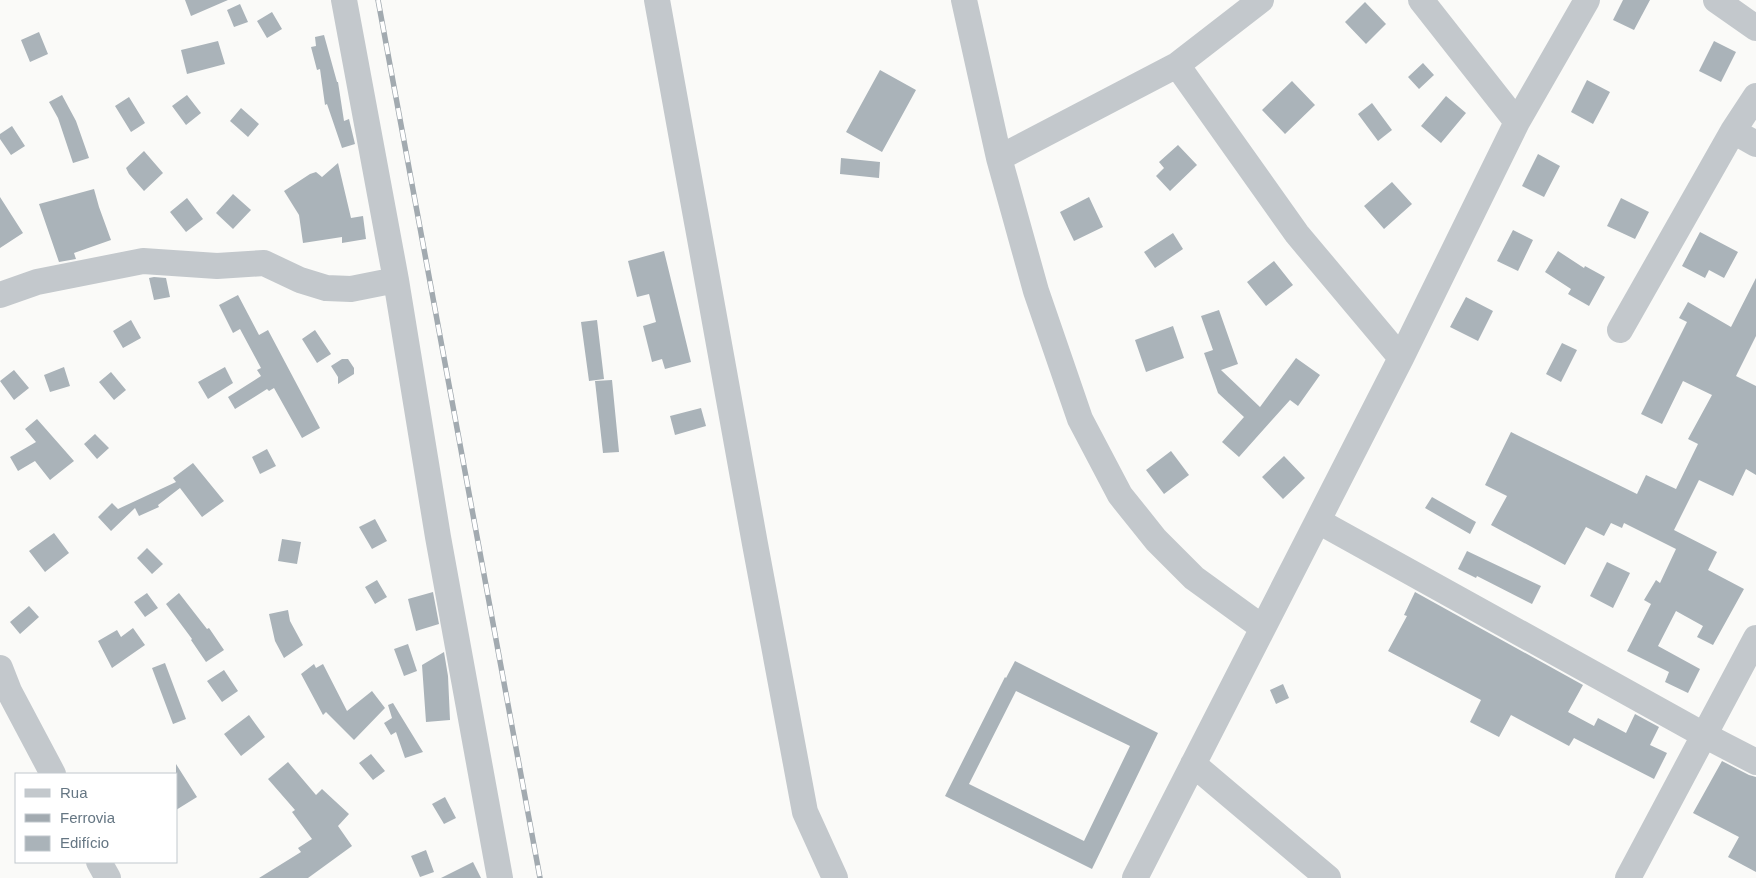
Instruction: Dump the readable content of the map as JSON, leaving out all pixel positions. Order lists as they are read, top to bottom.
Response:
{
  "legend": ["Rua", "Ferrovia", "Edifício"]
}
